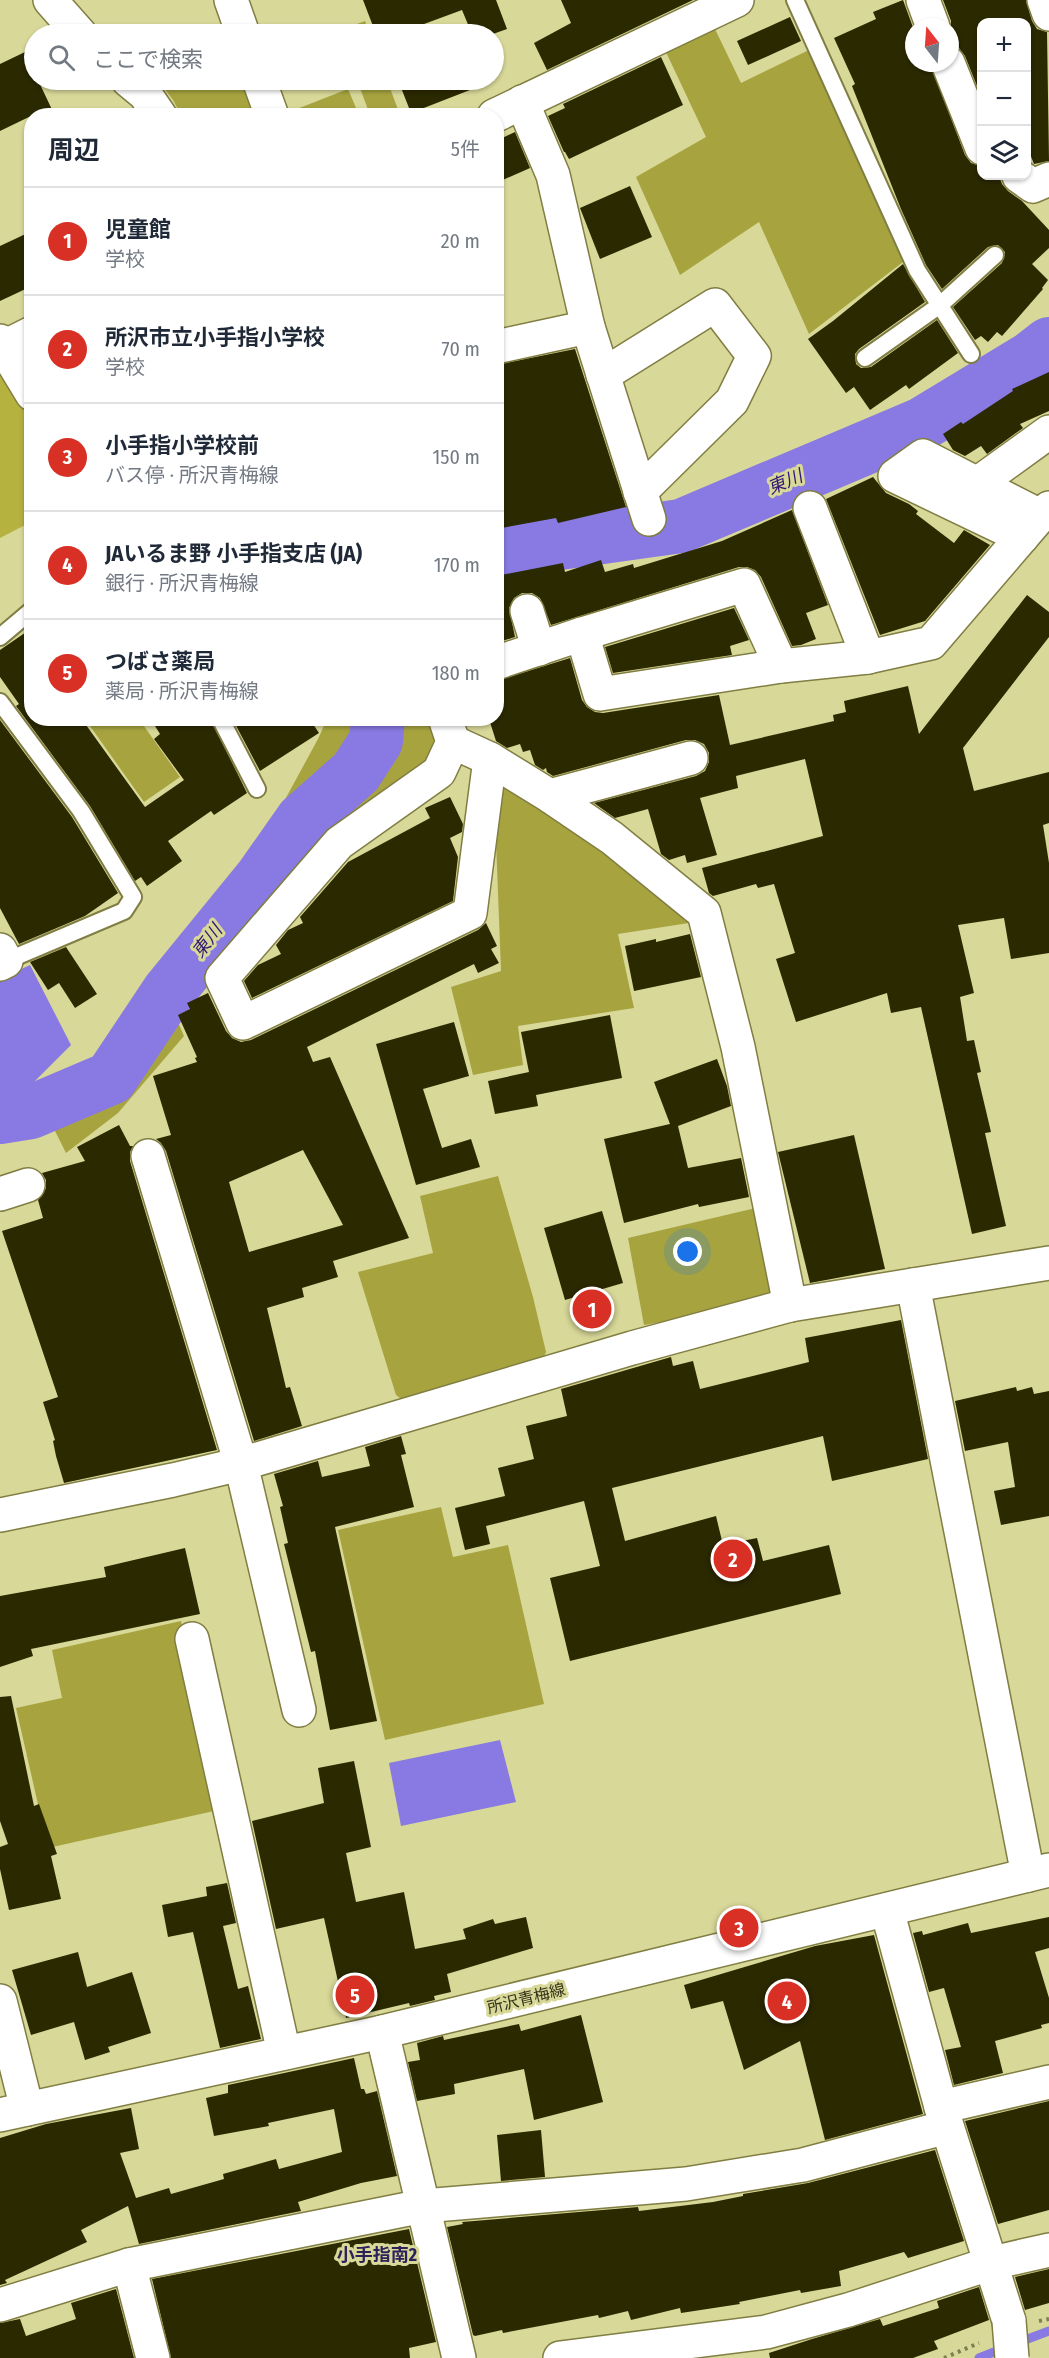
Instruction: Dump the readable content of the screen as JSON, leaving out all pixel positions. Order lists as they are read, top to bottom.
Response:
{
  "streets": {
    "street": ["所沢青梅線"]
  },
  "districts": ["小手指南2"],
  "water": ["東川"],
  "north": "top",
  "page": {
    "map_buttons": ["+", "−"],
    "search": "ここで検索",
    "heading": ["周辺", "5件"],
    "list": [
      {
        "mark": "1",
        "name": "児童館",
        "note": "学校",
        "value": "20 m"
      },
      {
        "mark": "2",
        "name": "所沢市立小手指小学校",
        "note": "学校",
        "value": "70 m"
      },
      {
        "mark": "3",
        "name": "小手指小学校前",
        "note": "バス停 · 所沢青梅線",
        "value": "150 m"
      },
      {
        "mark": "4",
        "name": "JAいるま野 小手指支店 (JA)",
        "note": "銀行 · 所沢青梅線",
        "value": "170 m"
      },
      {
        "mark": "5",
        "name": "つばさ薬局",
        "note": "薬局 · 所沢青梅線",
        "value": "180 m"
      }
    ],
    "pins": [
      "1",
      "2",
      "3",
      "5",
      "4"
    ]
  }
}
